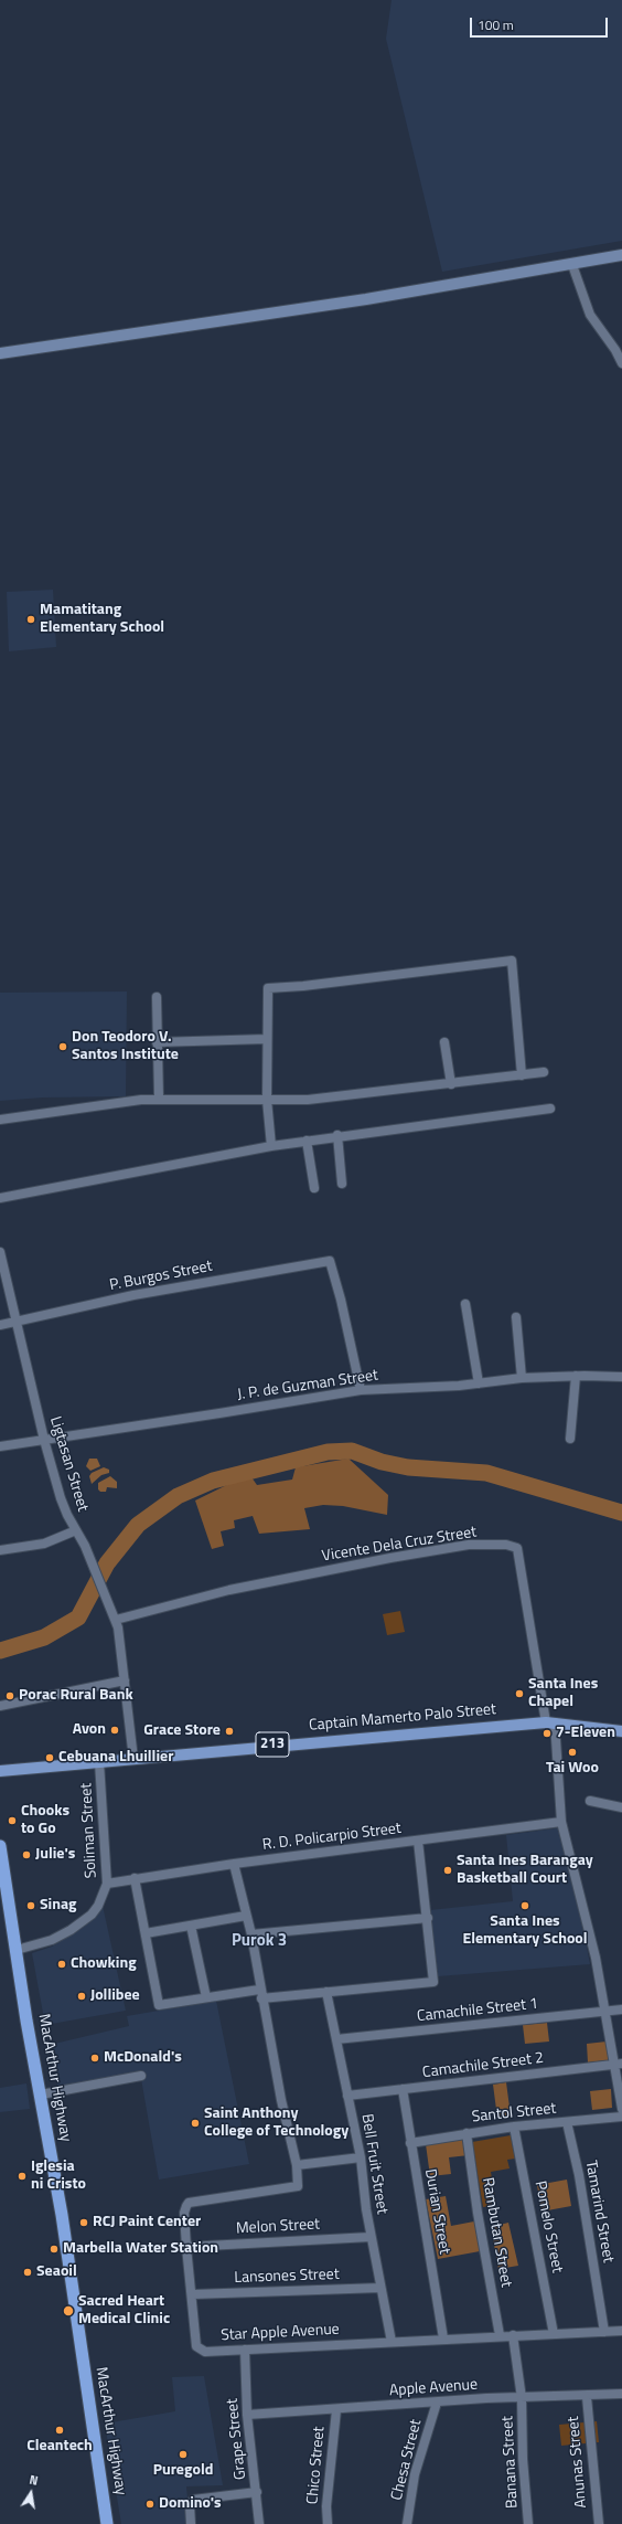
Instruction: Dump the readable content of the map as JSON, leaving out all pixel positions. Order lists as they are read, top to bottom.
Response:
{
  "streets": {
    "highway": ["MacArthur Highway"],
    "main road": ["Captain Mamerto Palo Street", "213"],
    "street": [
      "P. Burgos Street",
      "J. P. de Guzman Street",
      "Ligtasan Street",
      "Vicente Dela Cruz Street",
      "Soliman Street",
      "R. D. Policarpio Street",
      "Camachile Street 1",
      "Camachile Street 2",
      "Santol Street",
      "Bell Fruit Street",
      "Durian Street",
      "Tamarind Street",
      "Melon Street",
      "Pomelo Street",
      "Rambutan Street",
      "Lansones Street",
      "Star Apple Avenue",
      "Apple Avenue",
      "Grape Street",
      "Chesa Street",
      "Banana Street",
      "Anunas Street",
      "Chico Street"
    ]
  },
  "crossings": [
    ["P. Burgos Street", "J. P. de Guzman Street"],
    ["P. Burgos Street", "Ligtasan Street"],
    ["J. P. de Guzman Street", "Ligtasan Street"],
    ["Ligtasan Street", "Vicente Dela Cruz Street"],
    ["Ligtasan Street", "Captain Mamerto Palo Street"],
    ["Vicente Dela Cruz Street", "Captain Mamerto Palo Street"],
    ["Captain Mamerto Palo Street", "Soliman Street"],
    ["Soliman Street", "R. D. Policarpio Street"],
    ["Soliman Street", "MacArthur Highway"],
    ["Camachile Street 1", "Bell Fruit Street"],
    ["Camachile Street 2", "Bell Fruit Street"],
    ["Camachile Street 2", "Durian Street"],
    ["Santol Street", "Durian Street"],
    ["Santol Street", "Tamarind Street"],
    ["Santol Street", "Pomelo Street"],
    ["Santol Street", "Rambutan Street"],
    ["Bell Fruit Street", "Melon Street"],
    ["Bell Fruit Street", "Lansones Street"],
    ["Bell Fruit Street", "Star Apple Avenue"],
    ["Durian Street", "Star Apple Avenue"],
    ["Tamarind Street", "Star Apple Avenue"],
    ["Melon Street", "Star Apple Avenue"],
    ["Pomelo Street", "Star Apple Avenue"],
    ["Rambutan Street", "Star Apple Avenue"],
    ["Lansones Street", "Star Apple Avenue"],
    ["Star Apple Avenue", "Grape Street"],
    ["Star Apple Avenue", "Banana Street"],
    ["Apple Avenue", "Grape Street"],
    ["Apple Avenue", "Chesa Street"],
    ["Apple Avenue", "Banana Street"],
    ["Apple Avenue", "Anunas Street"],
    ["Apple Avenue", "Chico Street"]
  ],
  "districts": ["Purok 3"],
  "places": [
    "Mamatitang Elementary School",
    "Don Teodoro V. Santos Institute",
    "Santa Ines Chapel",
    "Porac Rural Bank",
    "Avon",
    "Grace Store",
    "7-Eleven",
    "Tai Woo",
    "Cebuana Lhuillier",
    "Chooks to Go",
    "Julie's",
    "Santa Ines Barangay Basketball Court",
    "Sinag",
    "Santa Ines Elementary School",
    "Chowking",
    "Jollibee",
    "McDonald's",
    "Saint Anthony College of Technology",
    "Iglesia ni Cristo",
    "RCJ Paint Center",
    "Marbella Water Station",
    "Seaoil",
    "Sacred Heart Medical Clinic",
    "Cleantech",
    "Puregold",
    "Domino's"
  ],
  "scale_bar": "100 m",
  "north": "top"
}
